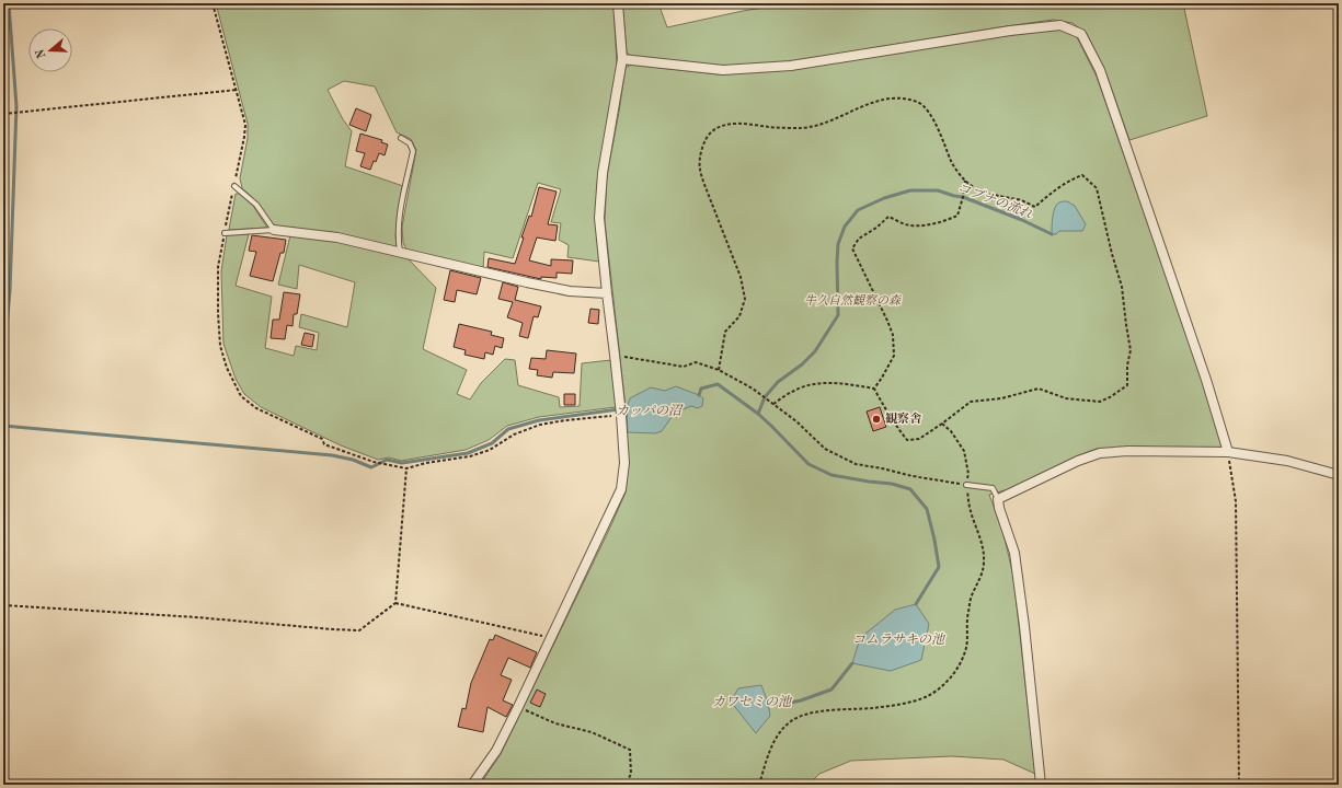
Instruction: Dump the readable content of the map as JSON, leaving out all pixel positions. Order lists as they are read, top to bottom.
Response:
{
  "water": [
    "コブナの流れ",
    "カッパの沼",
    "コムラサキの池",
    "カワセミの池"
  ],
  "parks": ["牛久自然観察の森"],
  "places": ["観察舎"],
  "north": "left"
}
